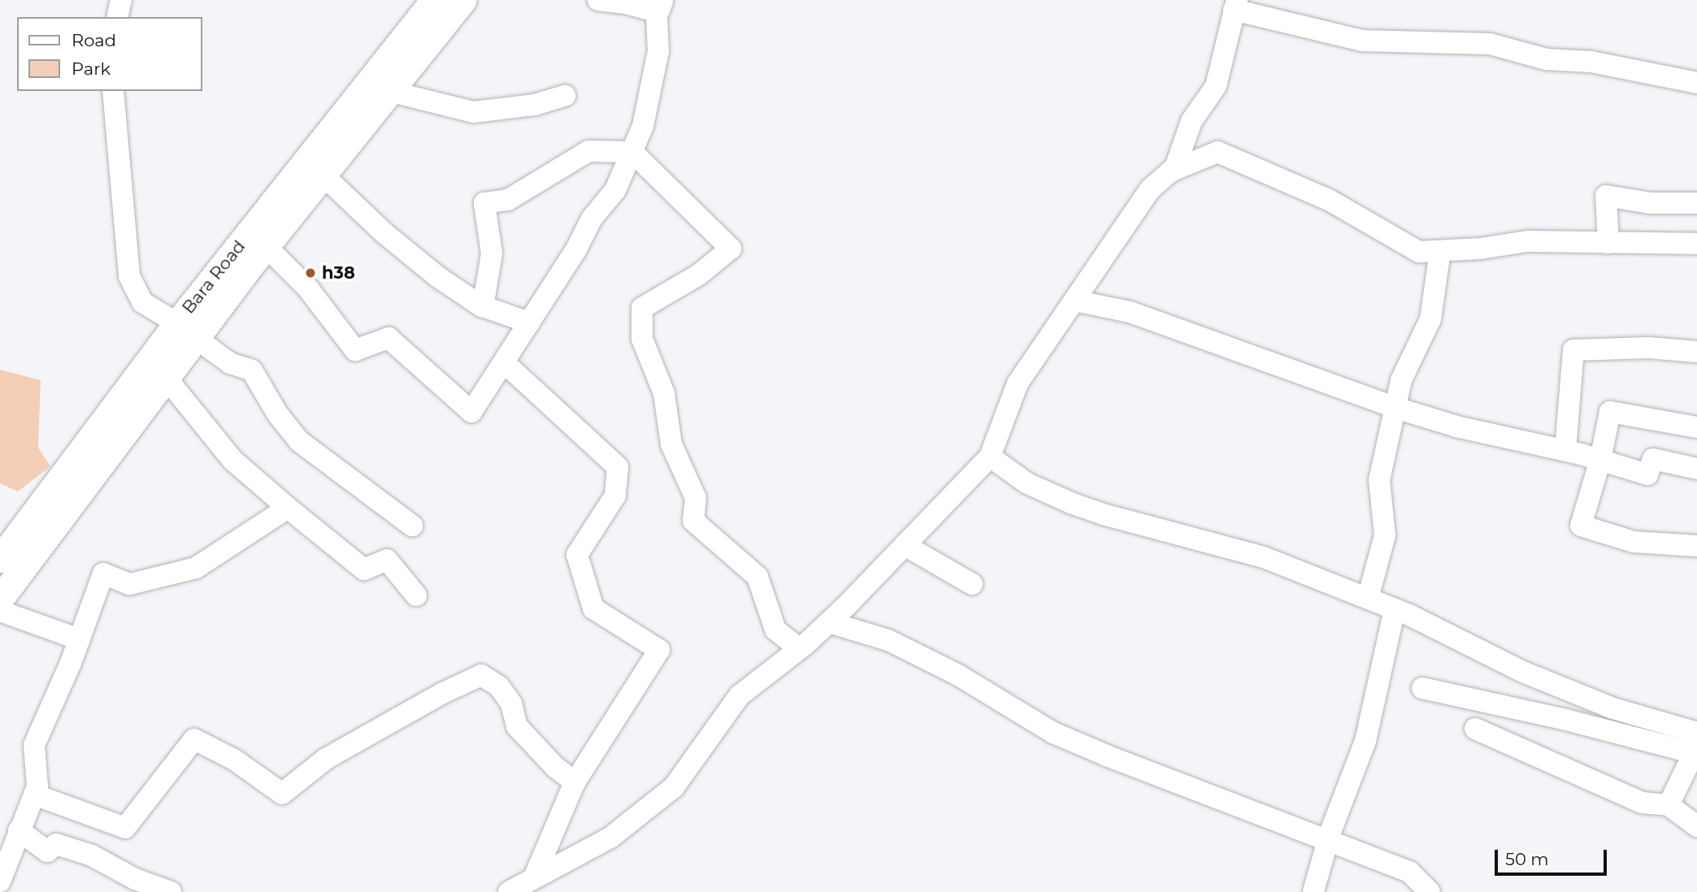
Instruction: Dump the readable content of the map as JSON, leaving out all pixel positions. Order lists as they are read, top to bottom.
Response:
{
  "streets": {
    "main road": ["Bara Road"]
  },
  "places": ["h38"],
  "legend": ["Road", "Park"],
  "scale_bar": "50 m"
}
